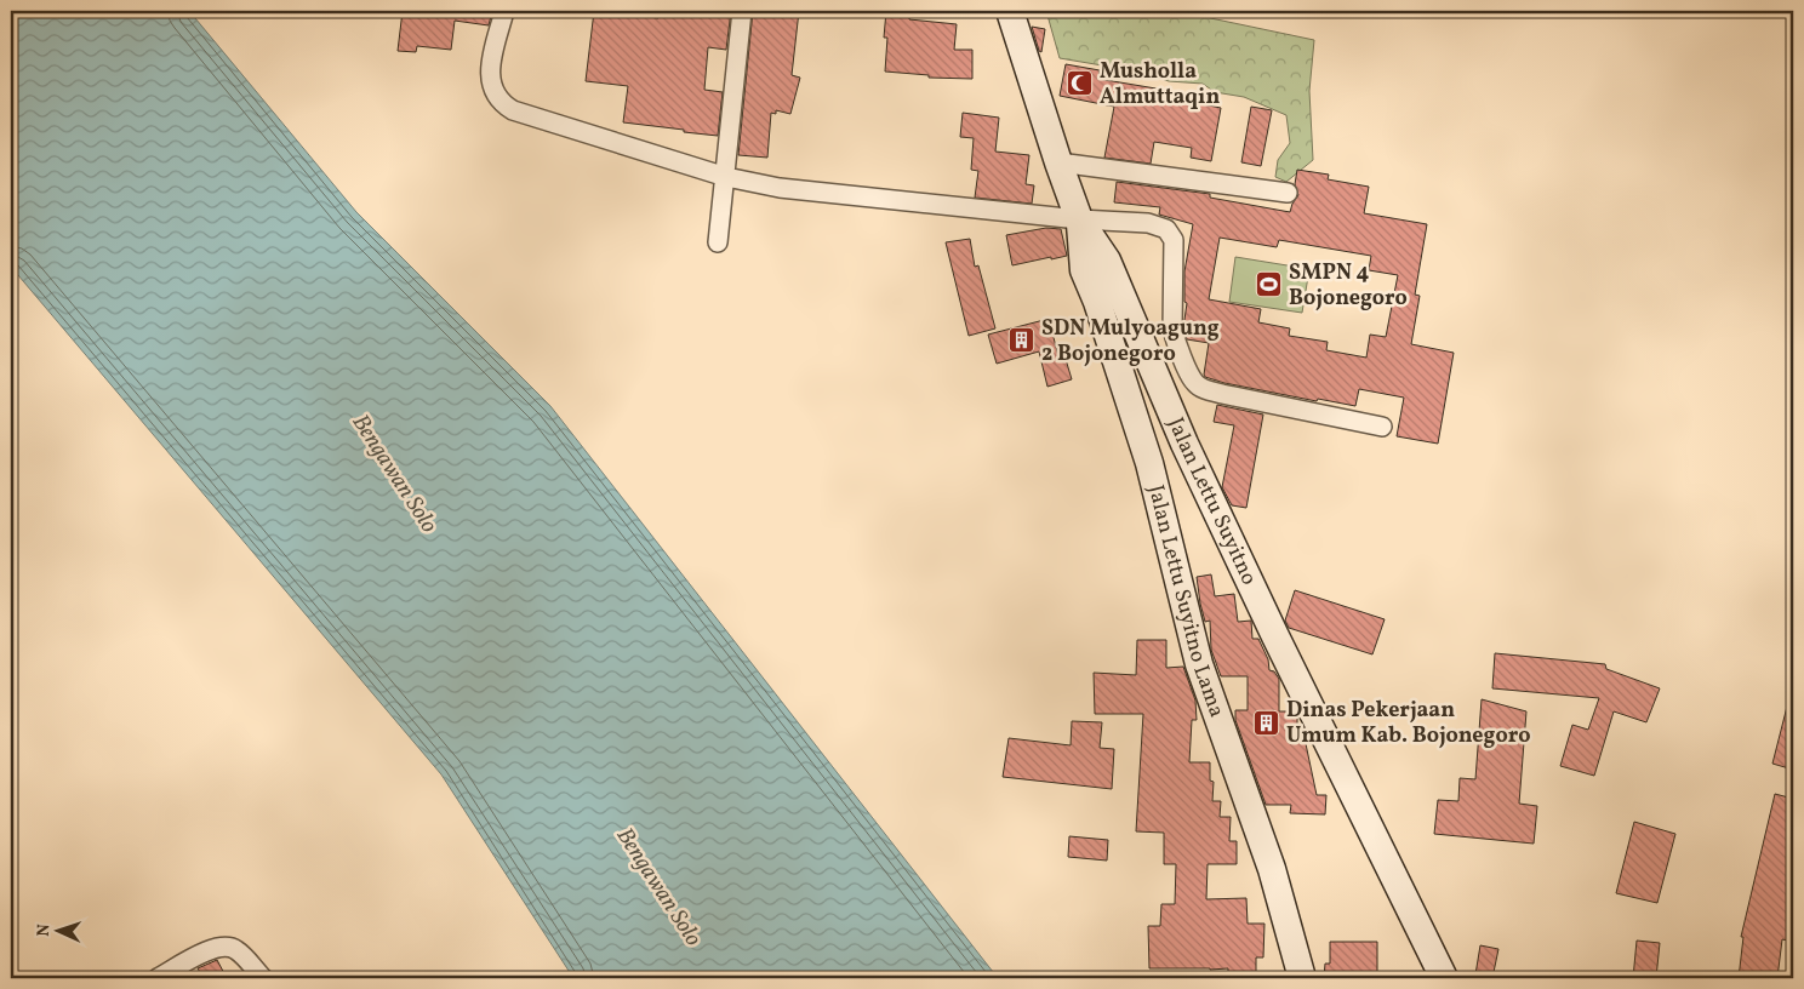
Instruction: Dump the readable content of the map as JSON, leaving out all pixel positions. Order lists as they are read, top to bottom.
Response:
{
  "streets": {
    "main road": ["Jalan Lettu Suyitno", "Jalan Lettu Suyitno Lama"]
  },
  "crossings": [
    ["Jalan Lettu Suyitno", "Jalan Lettu Suyitno Lama"]
  ],
  "water": ["Bengawan Solo"],
  "places": {
    "mosque": ["Musholla Almuttaqin"],
    "sports": ["SMPN 4 Bojonegoro"],
    "building": ["SDN Mulyoagung 2 Bojonegoro", "Dinas Pekerjaan Umum Kab. Bojonegoro"]
  },
  "north": "left"
}
